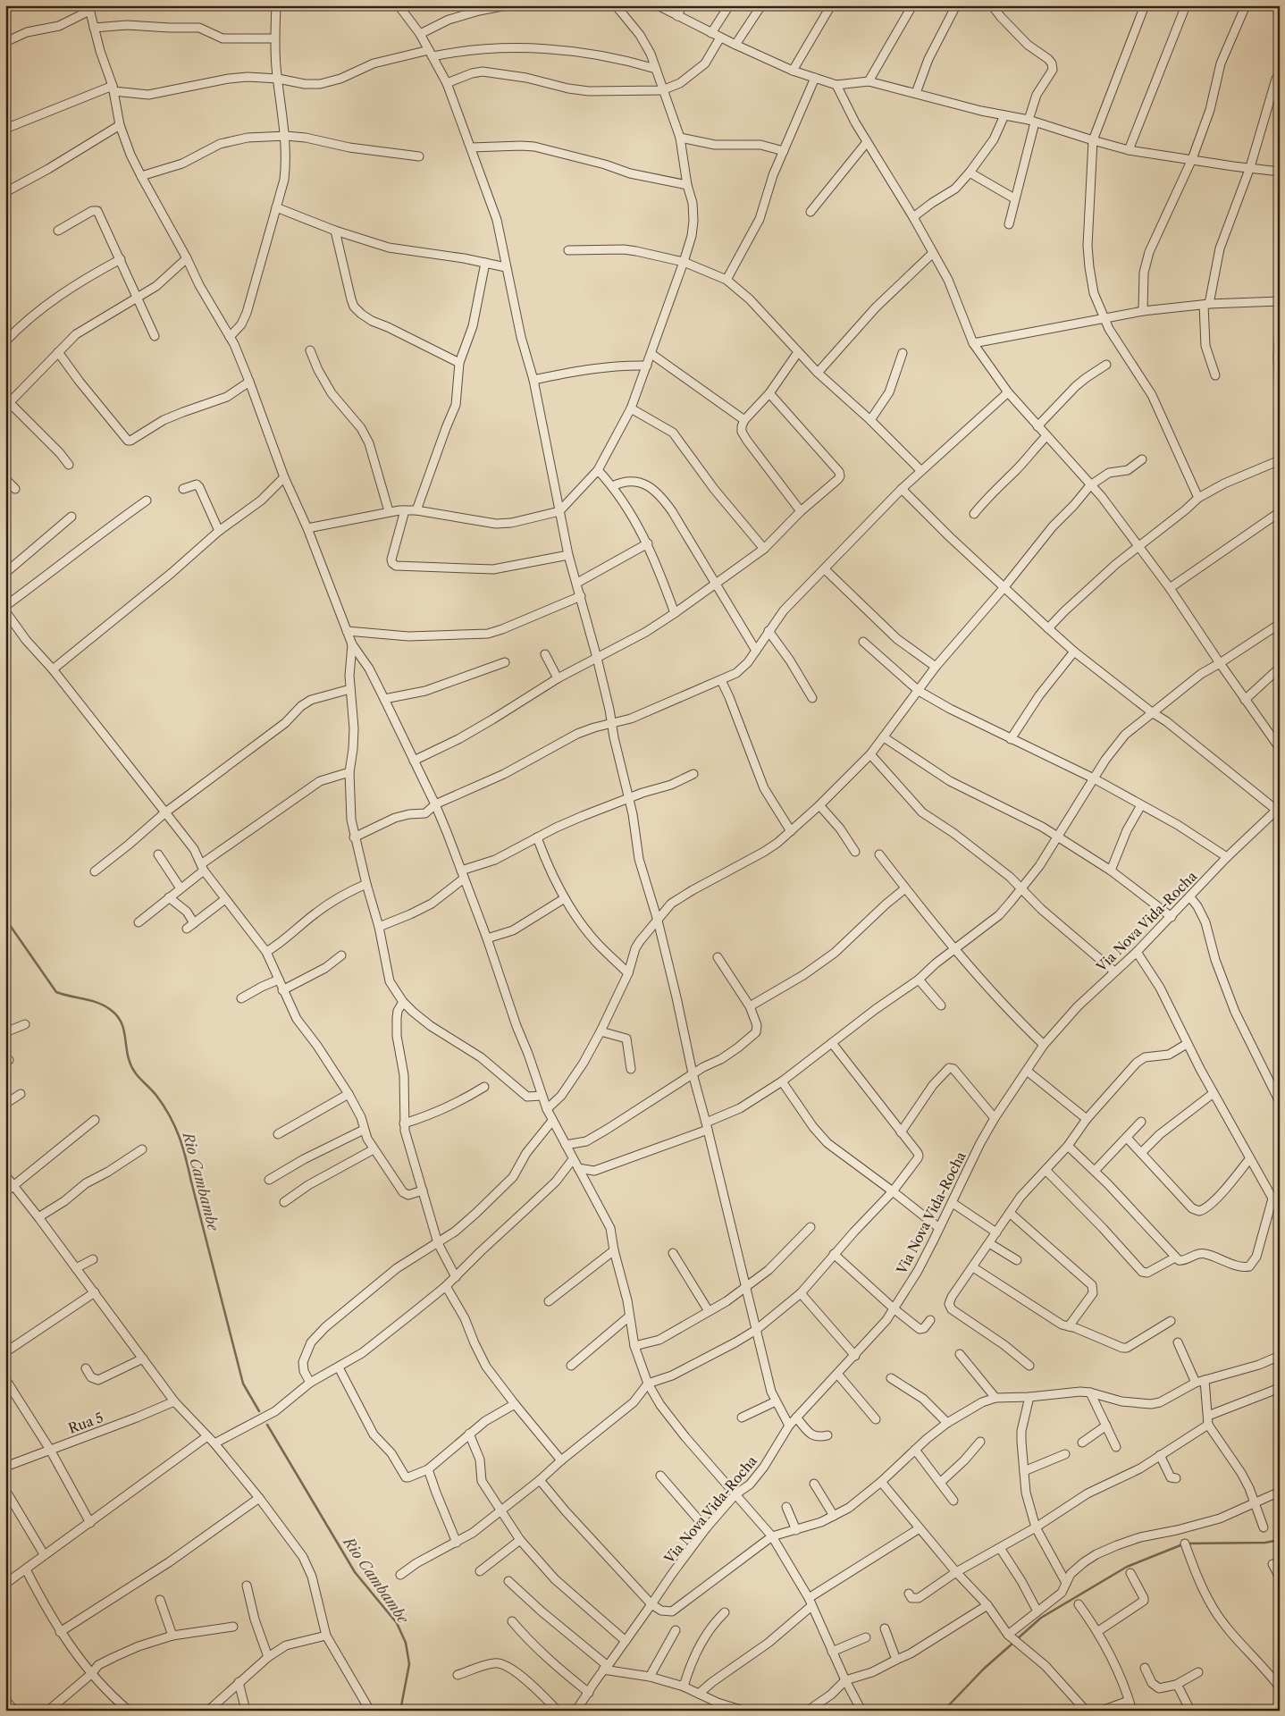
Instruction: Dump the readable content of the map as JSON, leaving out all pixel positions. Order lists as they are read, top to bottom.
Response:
{
  "streets": {
    "street": ["Via Nova Vida-Rocha", "Rua 5"]
  },
  "water": ["Rio Cambambe"]
}
